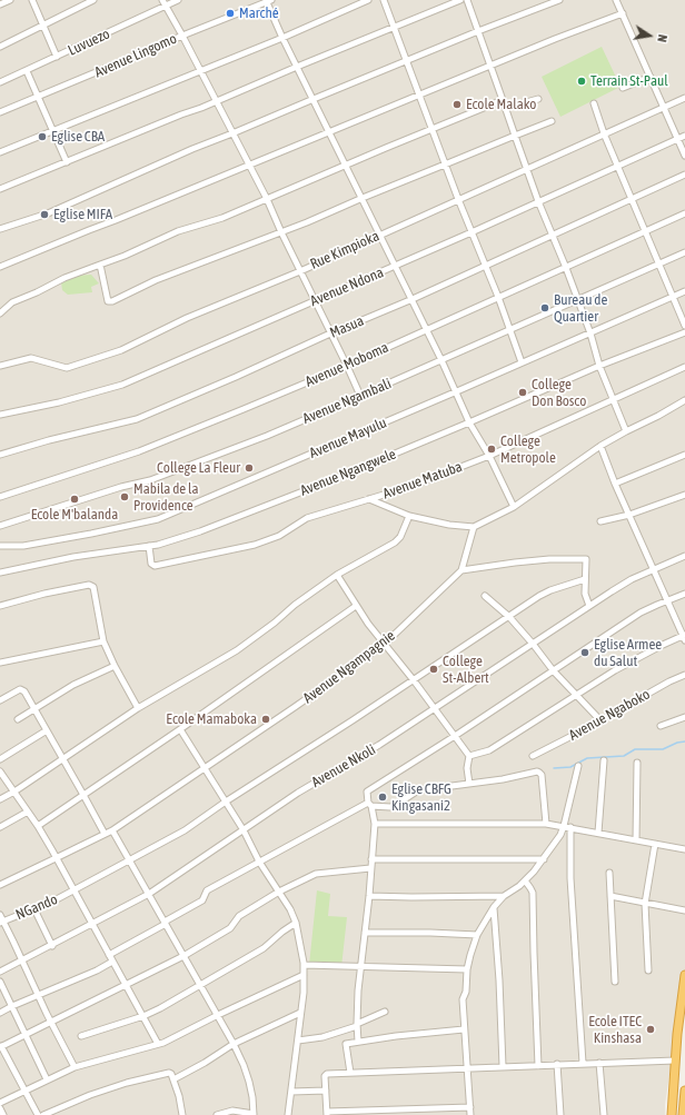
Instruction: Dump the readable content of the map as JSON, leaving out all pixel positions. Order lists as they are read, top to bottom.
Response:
{
  "streets": {
    "street": [
      "Luvuezo",
      "Avenue Lingomo",
      "Rue Kimpioka",
      "Avenue Ndona",
      "Masua",
      "Avenue Moboma",
      "Avenue Ngambali",
      "Avenue Mayulu",
      "Avenue Ngangwele",
      "Avenue Matuba",
      "Avenue Ngampagnie",
      "Avenue Ngaboko",
      "Avenue Nkoli",
      "NGando"
    ]
  },
  "crossings": [
    ["Avenue Ngangwele", "Avenue Matuba"]
  ],
  "places": [
    "Marché",
    "Terrain St-Paul",
    "Ecole Malako",
    "Eglise CBA",
    "Eglise MIFA",
    "Bureau de Quartier",
    "College Don Bosco",
    "College Metropole",
    "College La Fleur",
    "Mabila de la Providence",
    "Ecole M'balanda",
    "Eglise Armee du Salut",
    "College St-Albert",
    "Ecole Mamaboka",
    "Eglise CBFG Kingasani2",
    "Ecole ITEC Kinshasa"
  ],
  "north": "right"
}
